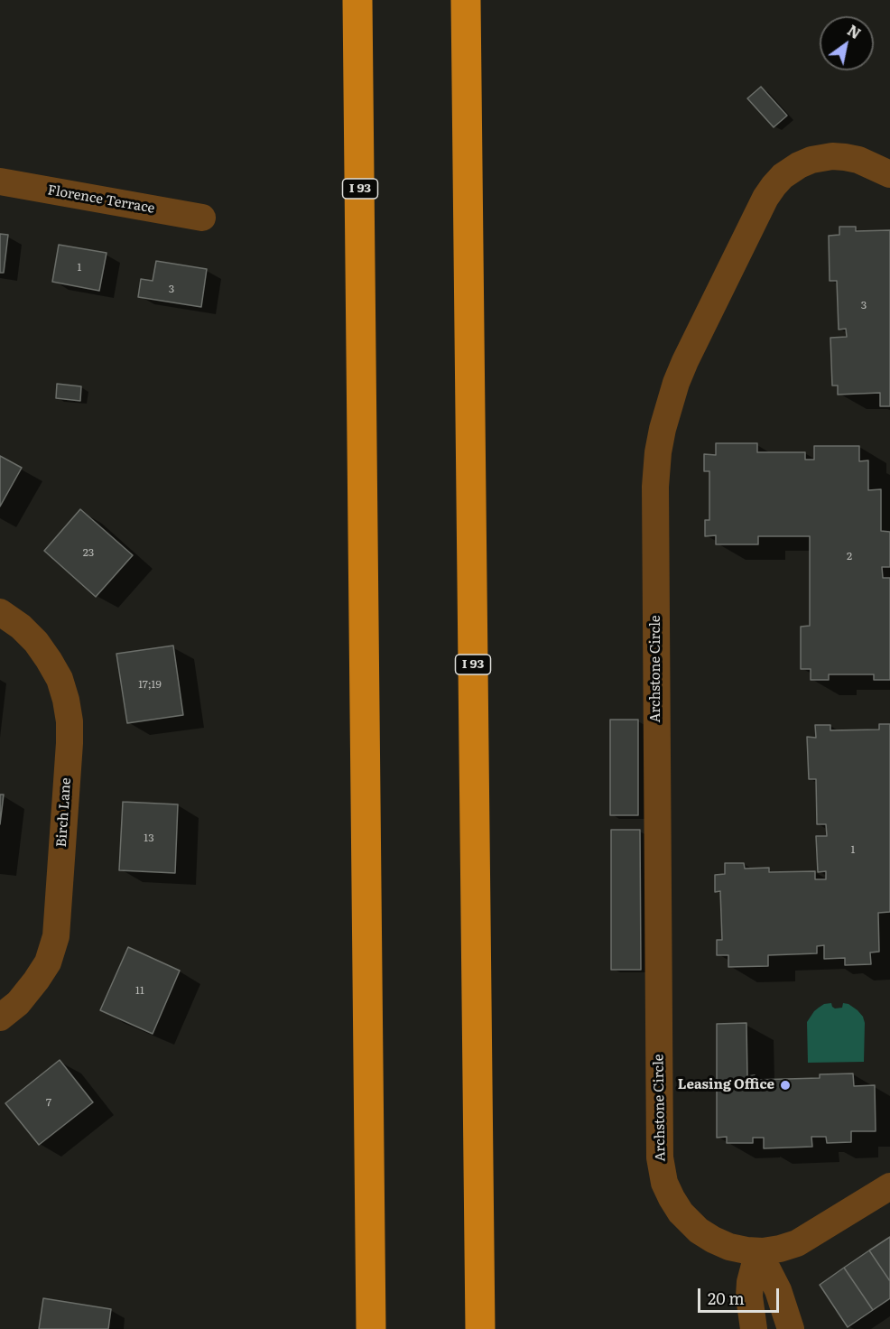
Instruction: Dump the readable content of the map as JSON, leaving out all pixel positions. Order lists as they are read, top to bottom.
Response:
{
  "streets": {
    "highway": ["I 93"],
    "street": ["Florence Terrace", "Archstone Circle", "Birch Lane"]
  },
  "places": ["Leasing Office"],
  "house_numbers": [
    "1",
    "3",
    "3",
    "23",
    "2",
    "17;19",
    "13",
    "1",
    "11",
    "7"
  ],
  "scale_bar": "20 m",
  "north": "top right"
}
